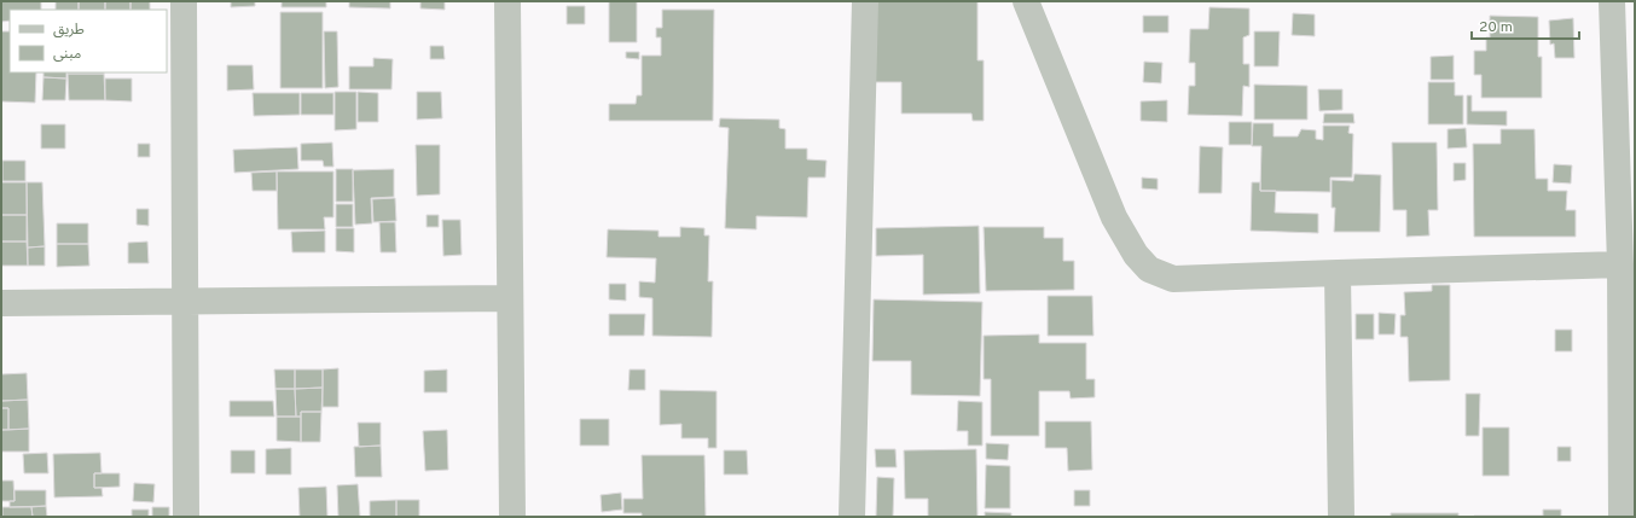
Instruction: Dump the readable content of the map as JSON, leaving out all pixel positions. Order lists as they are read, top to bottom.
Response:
{
  "legend": ["طريق", "مبنى"],
  "scale_bar": "20 m"
}
